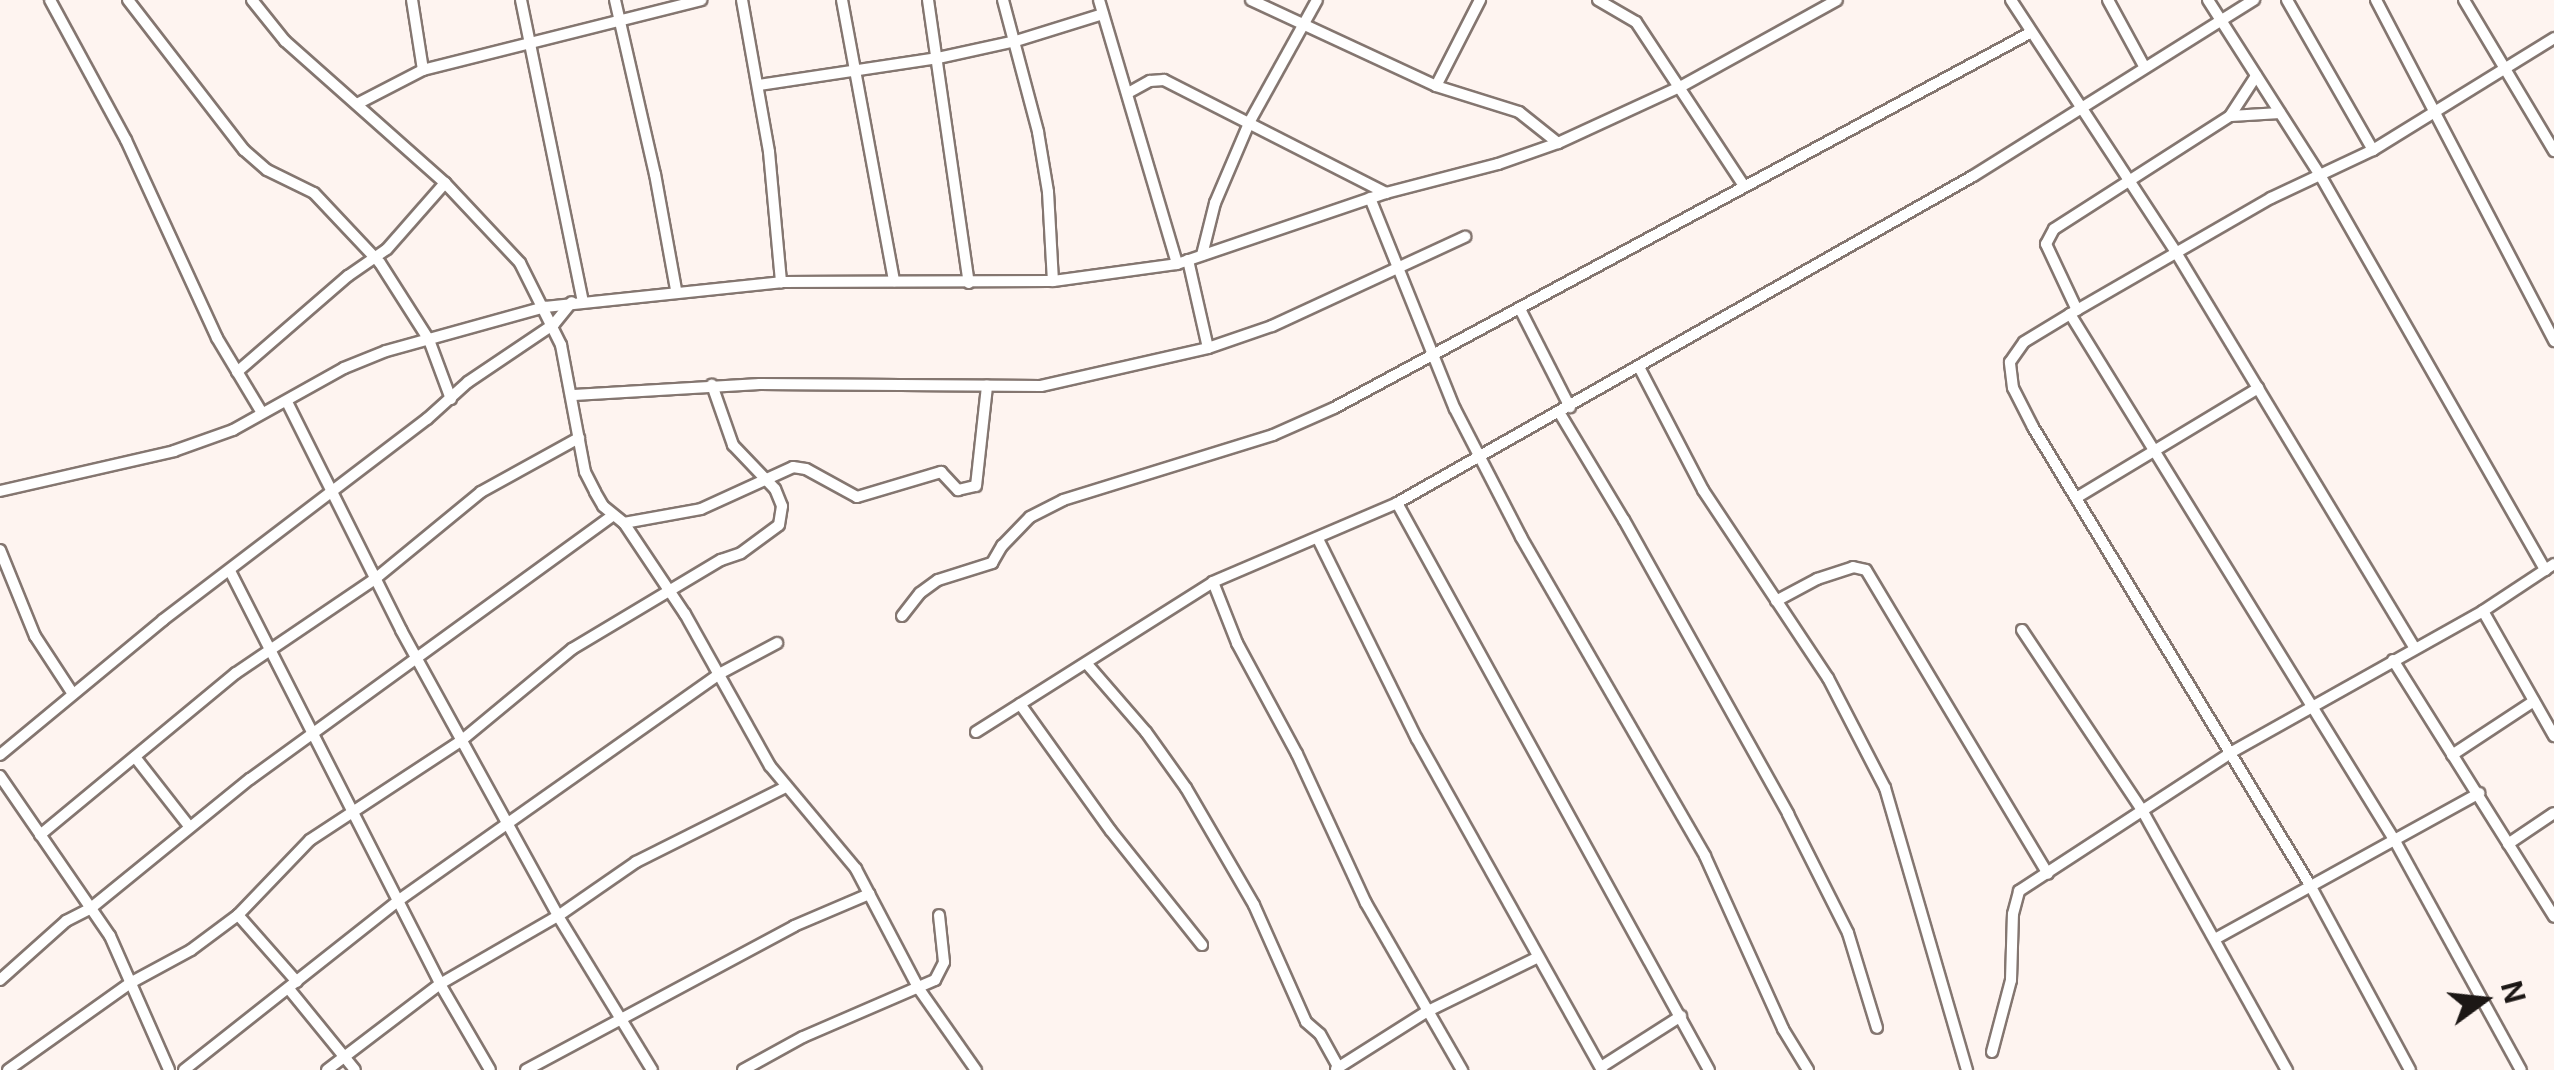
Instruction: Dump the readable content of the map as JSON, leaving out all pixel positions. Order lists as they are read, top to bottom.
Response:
{
  "north": "right"
}
